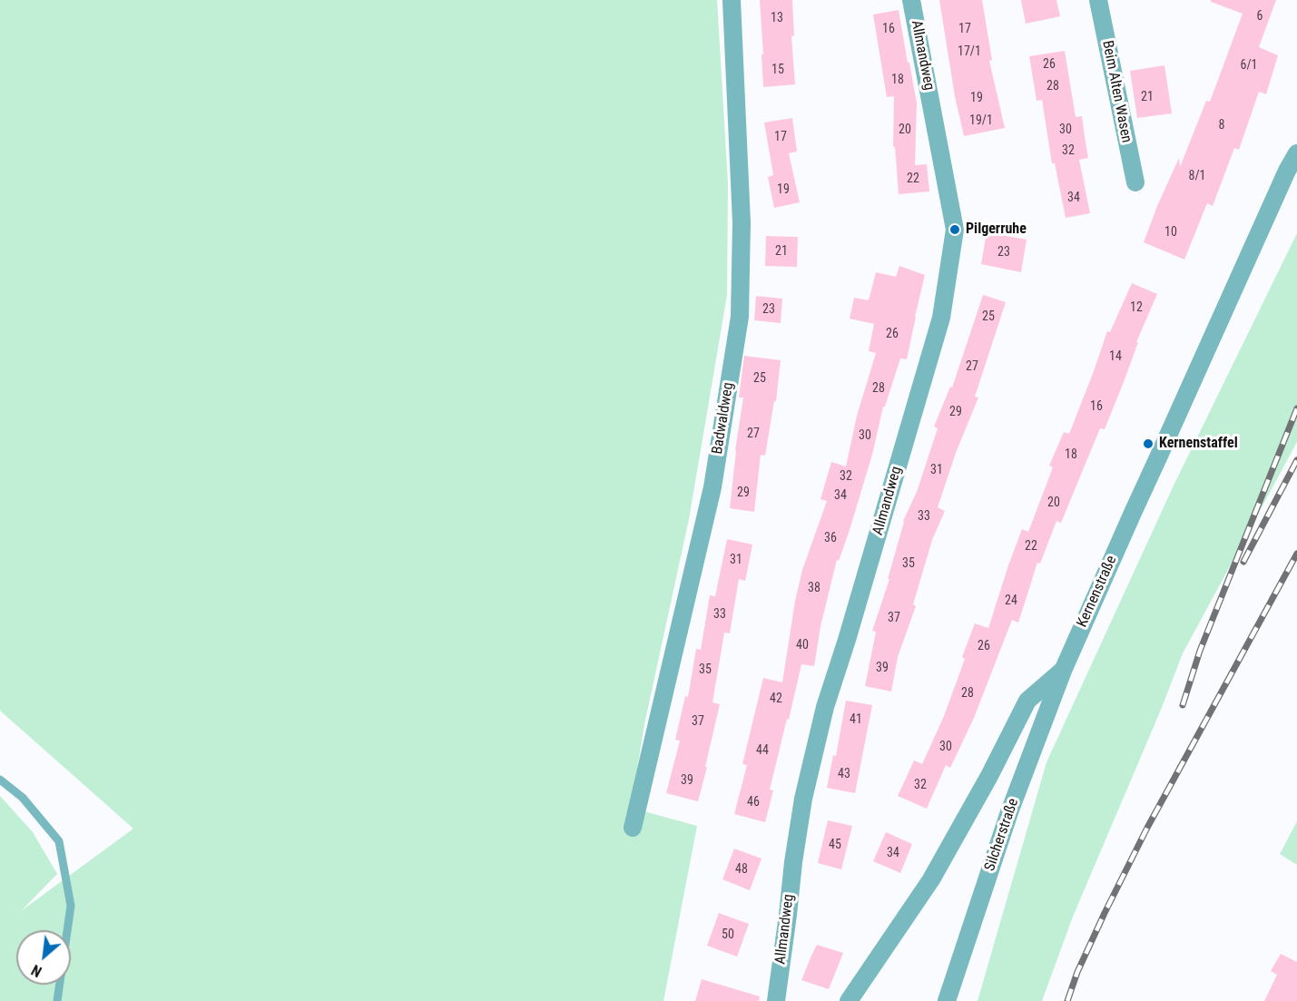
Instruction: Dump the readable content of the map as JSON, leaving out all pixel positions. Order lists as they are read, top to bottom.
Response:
{
  "streets": {
    "street": [
      "Allmandweg",
      "Beim Alten Wasen",
      "Badwaldweg",
      "Kernenstraße",
      "Silcherstraße"
    ]
  },
  "crossings": [
    ["Kernenstraße", "Silcherstraße"]
  ],
  "places": ["Pilgerruhe", "Kernenstaffel"],
  "house_numbers": [
    "6",
    "13",
    "16",
    "17",
    "17/1",
    "26",
    "6/1",
    "15",
    "18",
    "28",
    "21",
    "19",
    "19/1",
    "8",
    "20",
    "30",
    "17",
    "32",
    "8/1",
    "22",
    "19",
    "34",
    "10",
    "21",
    "23",
    "12",
    "23",
    "25",
    "26",
    "14",
    "27",
    "25",
    "28",
    "16",
    "29",
    "27",
    "30",
    "18",
    "31",
    "32",
    "29",
    "34",
    "20",
    "33",
    "36",
    "22",
    "31",
    "35",
    "38",
    "24",
    "33",
    "37",
    "40",
    "26",
    "39",
    "35",
    "28",
    "42",
    "41",
    "37",
    "30",
    "44",
    "43",
    "39",
    "32",
    "46",
    "45",
    "34",
    "48",
    "50"
  ],
  "north": "bottom left"
}
